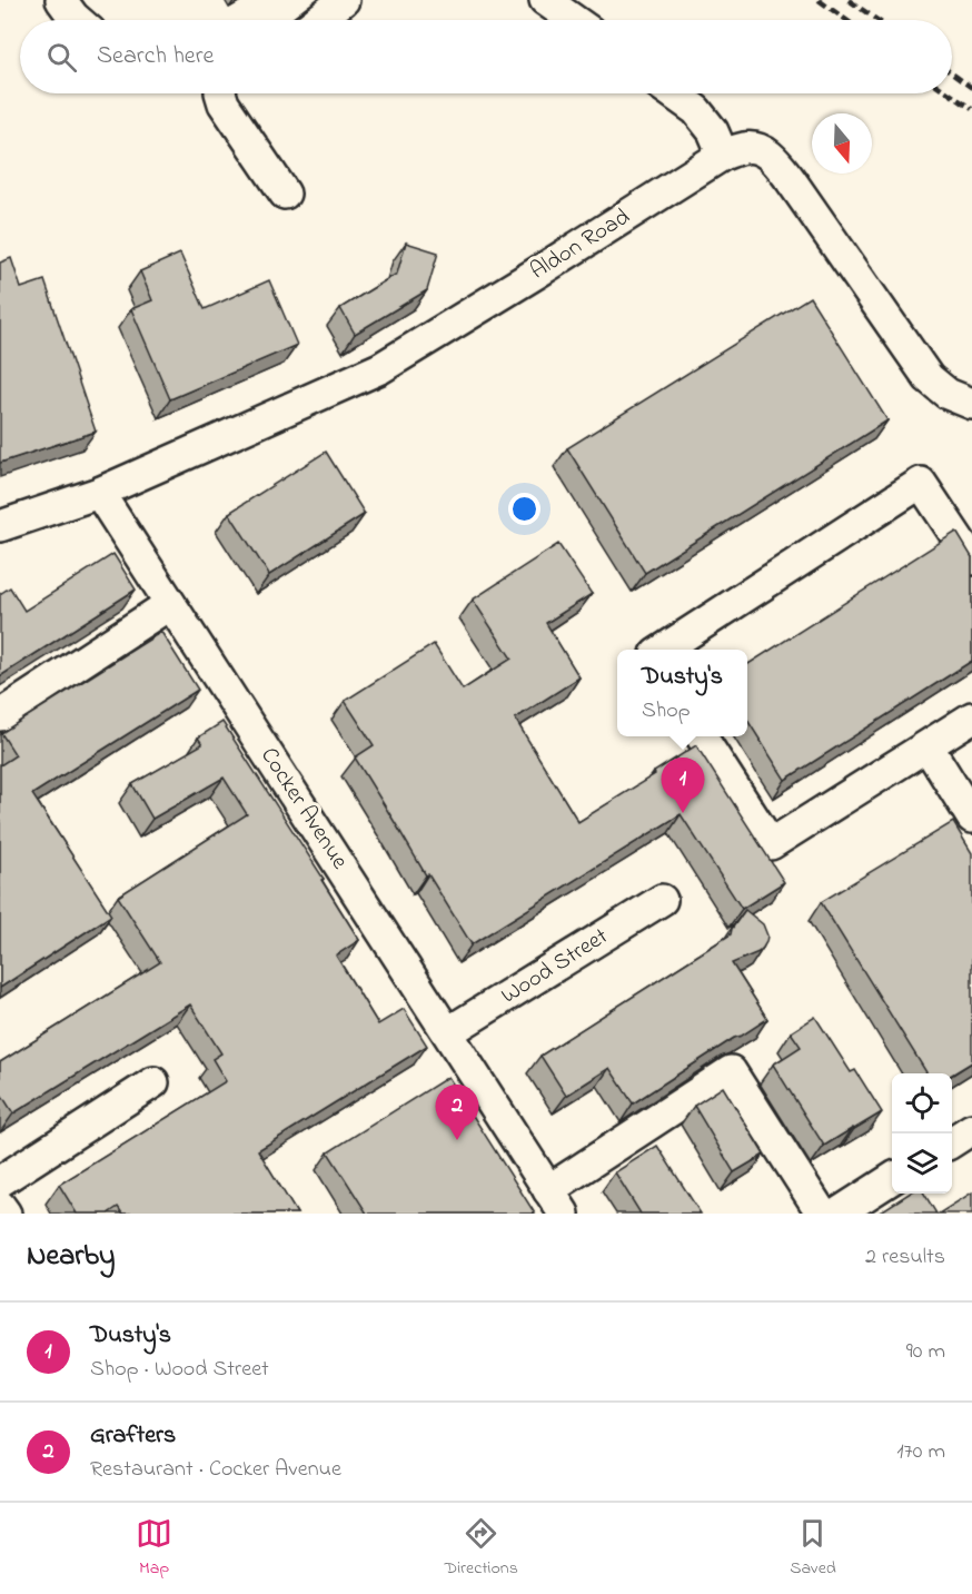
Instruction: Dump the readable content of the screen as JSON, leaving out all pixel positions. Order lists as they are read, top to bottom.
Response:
{
  "streets": {
    "street": ["Aldon Road", "Cocker Avenue", "Wood Street"]
  },
  "crossings": [
    ["Aldon Road", "Cocker Avenue"],
    ["Cocker Avenue", "Wood Street"]
  ],
  "north": "bottom",
  "page": {
    "search": "Search here",
    "popup": ["Dusty's", "Shop"],
    "pins": ["1", "2"],
    "heading": ["Nearby", "2 results"],
    "list": [
      {
        "mark": "1",
        "name": "Dusty's",
        "note": "Shop · Wood Street",
        "value": "90 m"
      },
      {
        "mark": "2",
        "name": "Grafters",
        "note": "Restaurant · Cocker Avenue",
        "value": "170 m"
      }
    ],
    "nav": ["Map", "Directions", "Saved"]
  }
}
